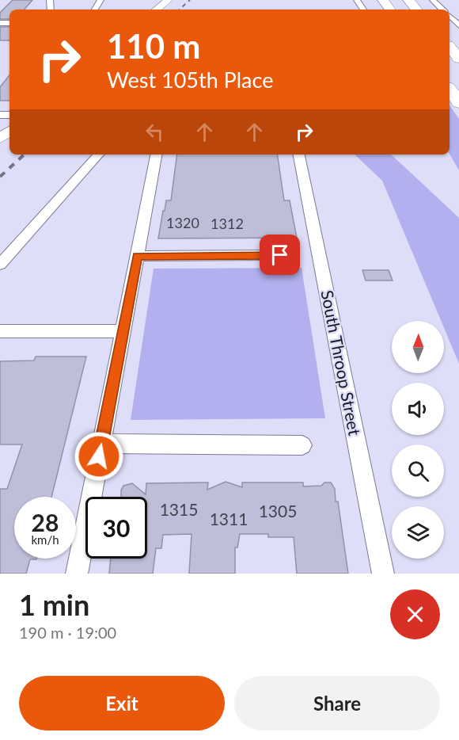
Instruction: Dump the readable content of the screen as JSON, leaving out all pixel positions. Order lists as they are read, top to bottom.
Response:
{
  "streets": {
    "street": ["South Throop Street"]
  },
  "house_numbers": [
    "1320",
    "1312",
    "1315",
    "1305",
    "1311"
  ],
  "north": "top",
  "page": {
    "turn": ["110 m", "West 105th Place"],
    "speed": "28 km/h",
    "limit": "30",
    "heading": ["1 min", "190 m · 19:00"],
    "buttons": ["Exit", "Share"]
  }
}
